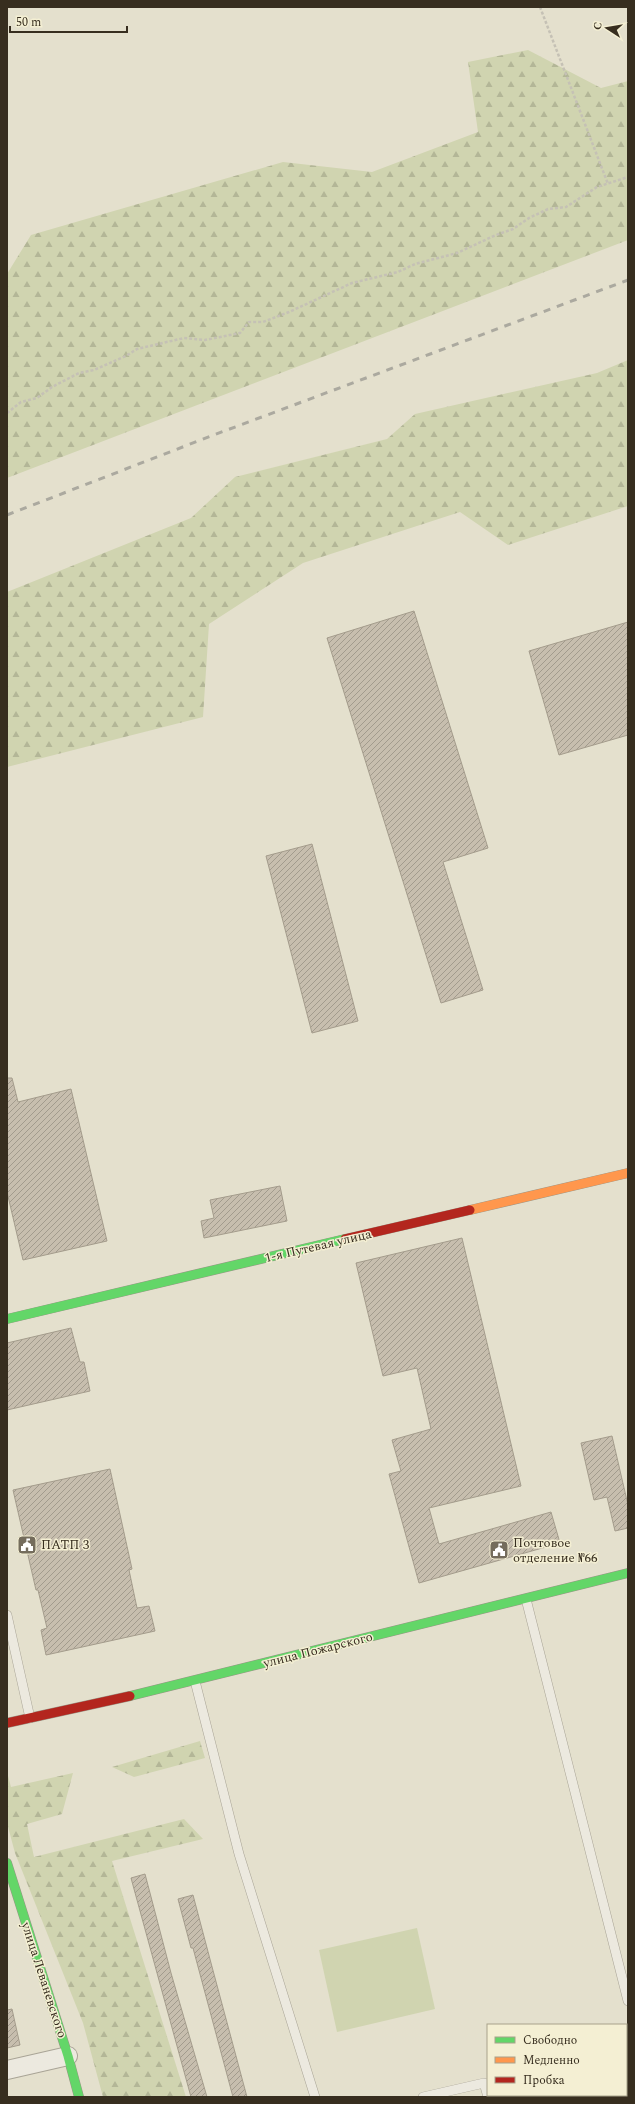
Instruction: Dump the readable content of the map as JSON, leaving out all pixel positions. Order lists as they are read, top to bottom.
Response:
{
  "streets": {
    "street": ["1-я Путевая улица", "улица Пожарского", "улица Леваневского"]
  },
  "places": {
    "public building": ["ПАТП 3", "Почтовое отделение №66"]
  },
  "legend": ["Свободно", "Медленно", "Пробка"],
  "scale_bar": "50 m",
  "north": "left"
}
